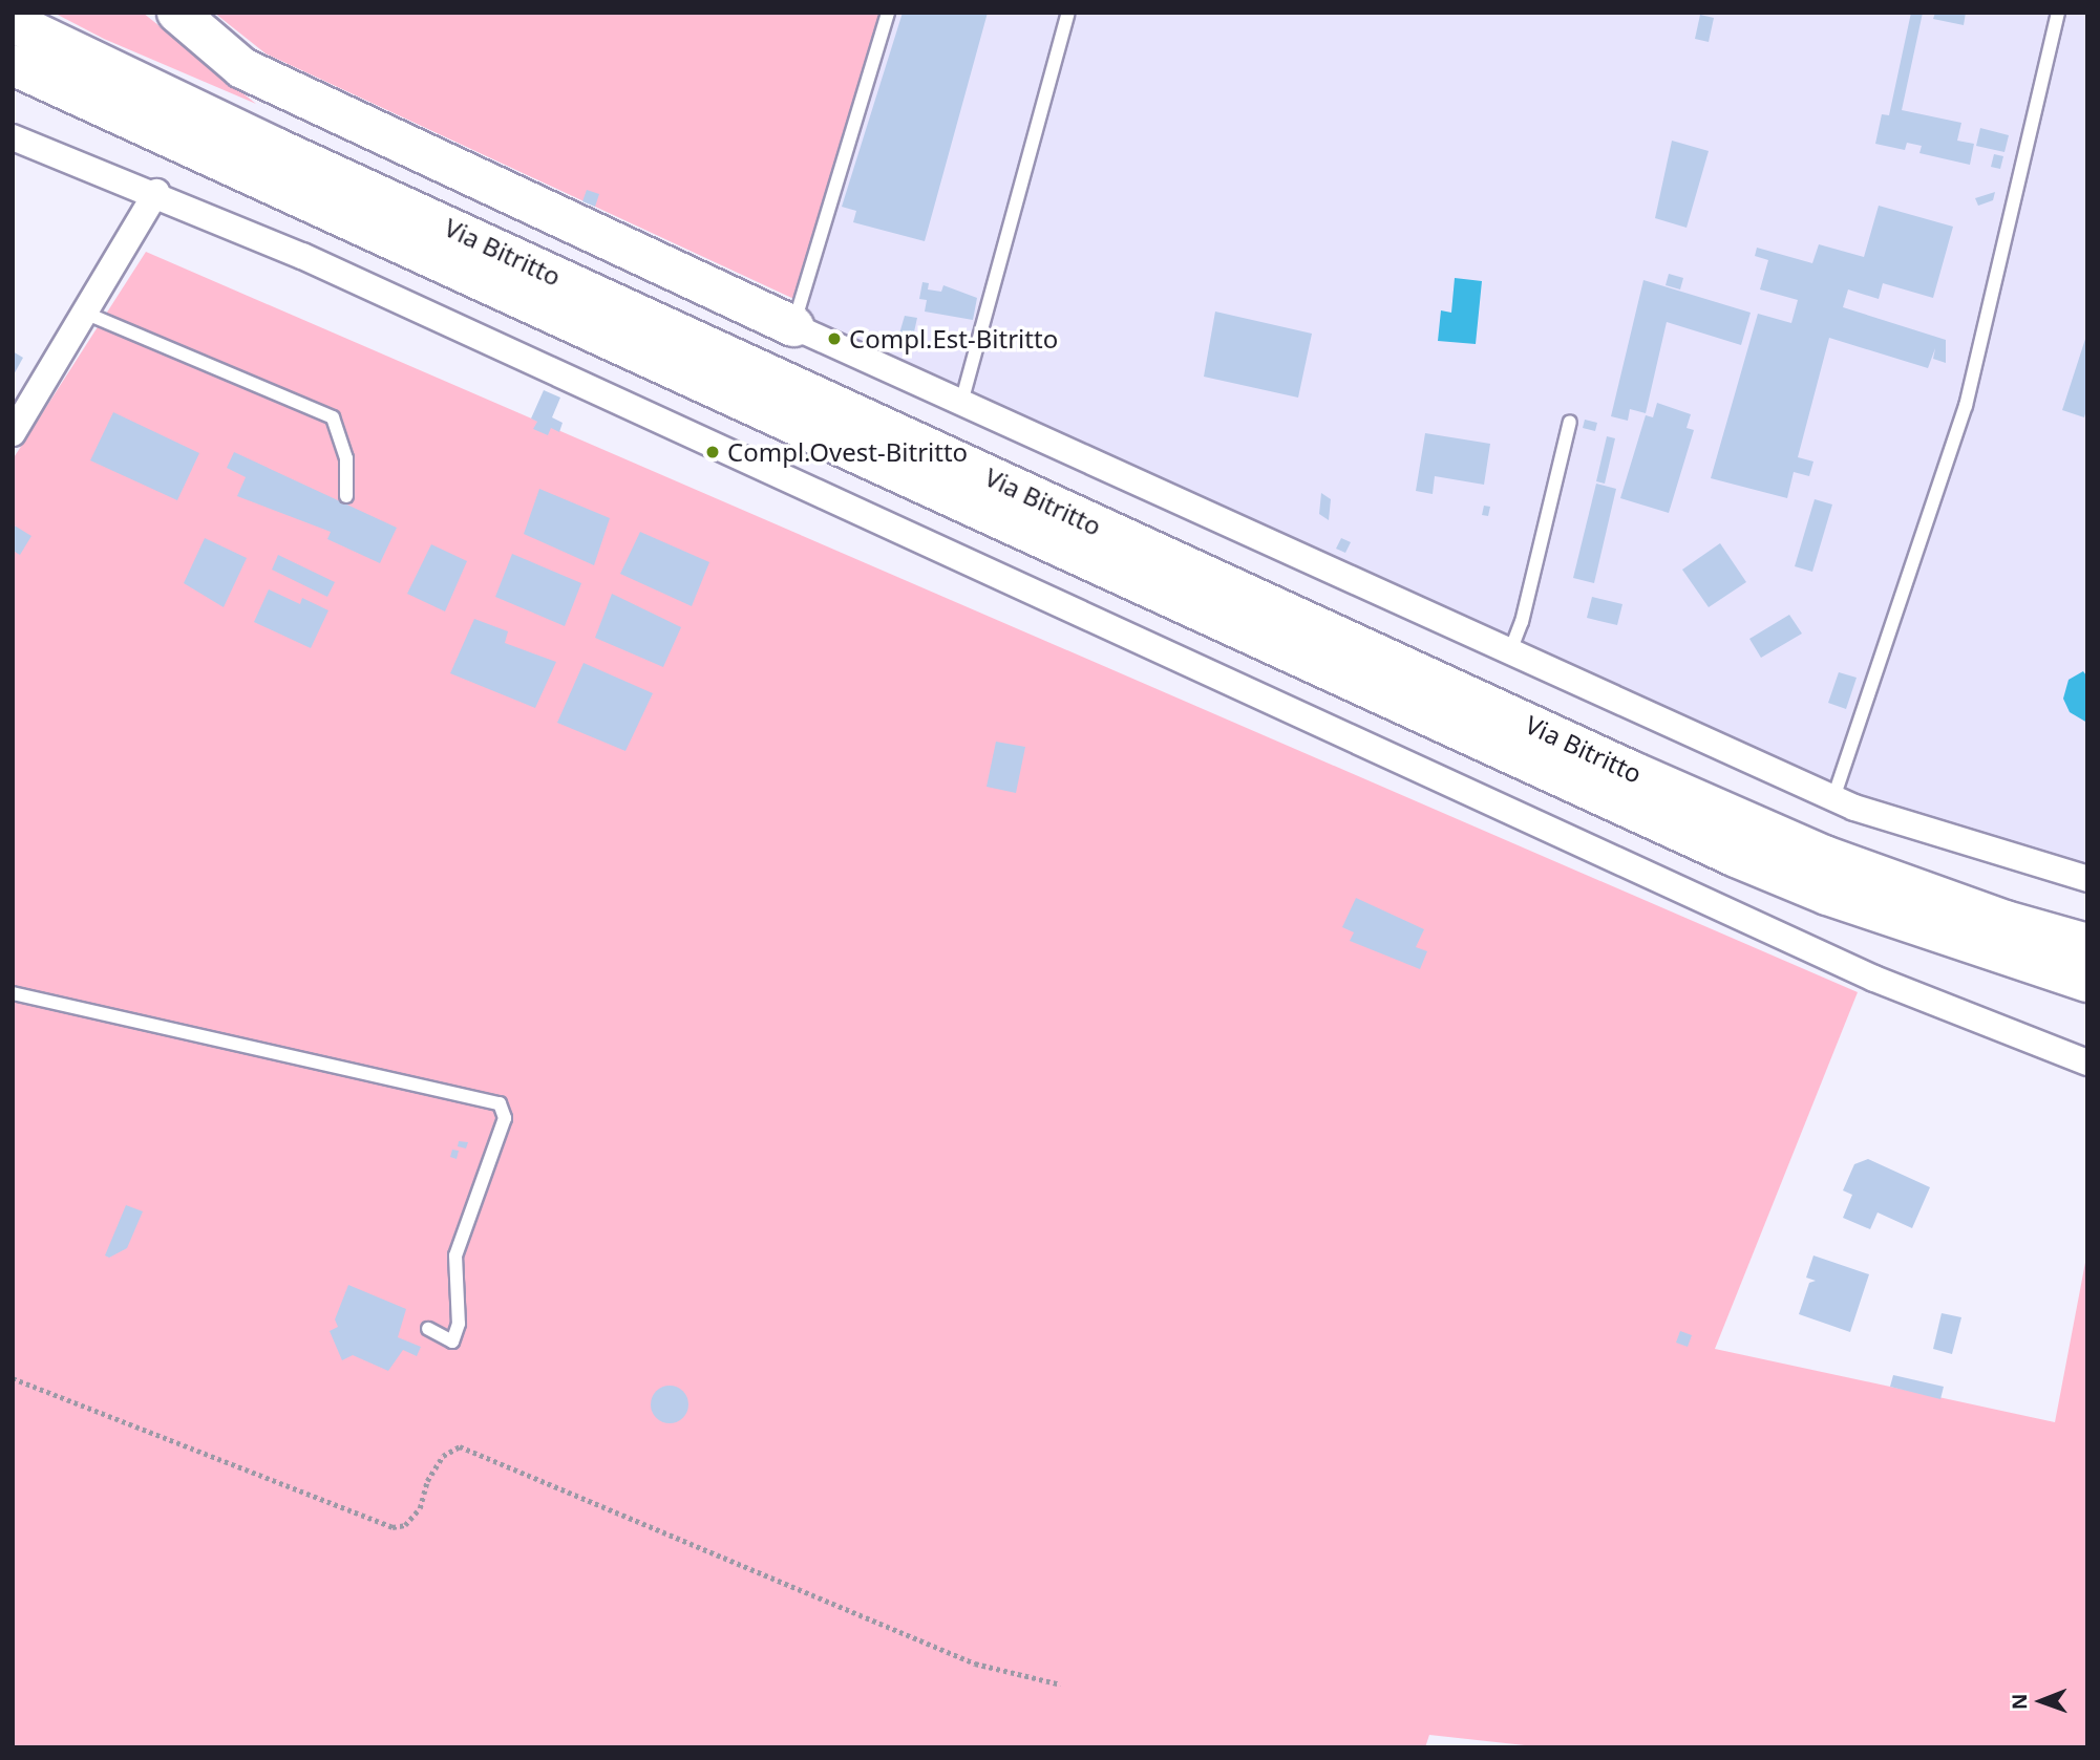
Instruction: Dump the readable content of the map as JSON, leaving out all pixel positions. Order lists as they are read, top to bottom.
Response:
{
  "streets": {
    "highway": ["Via Bitritto"]
  },
  "places": ["Compl.Est-Bitritto", "Compl.Ovest-Bitritto"],
  "north": "left"
}
